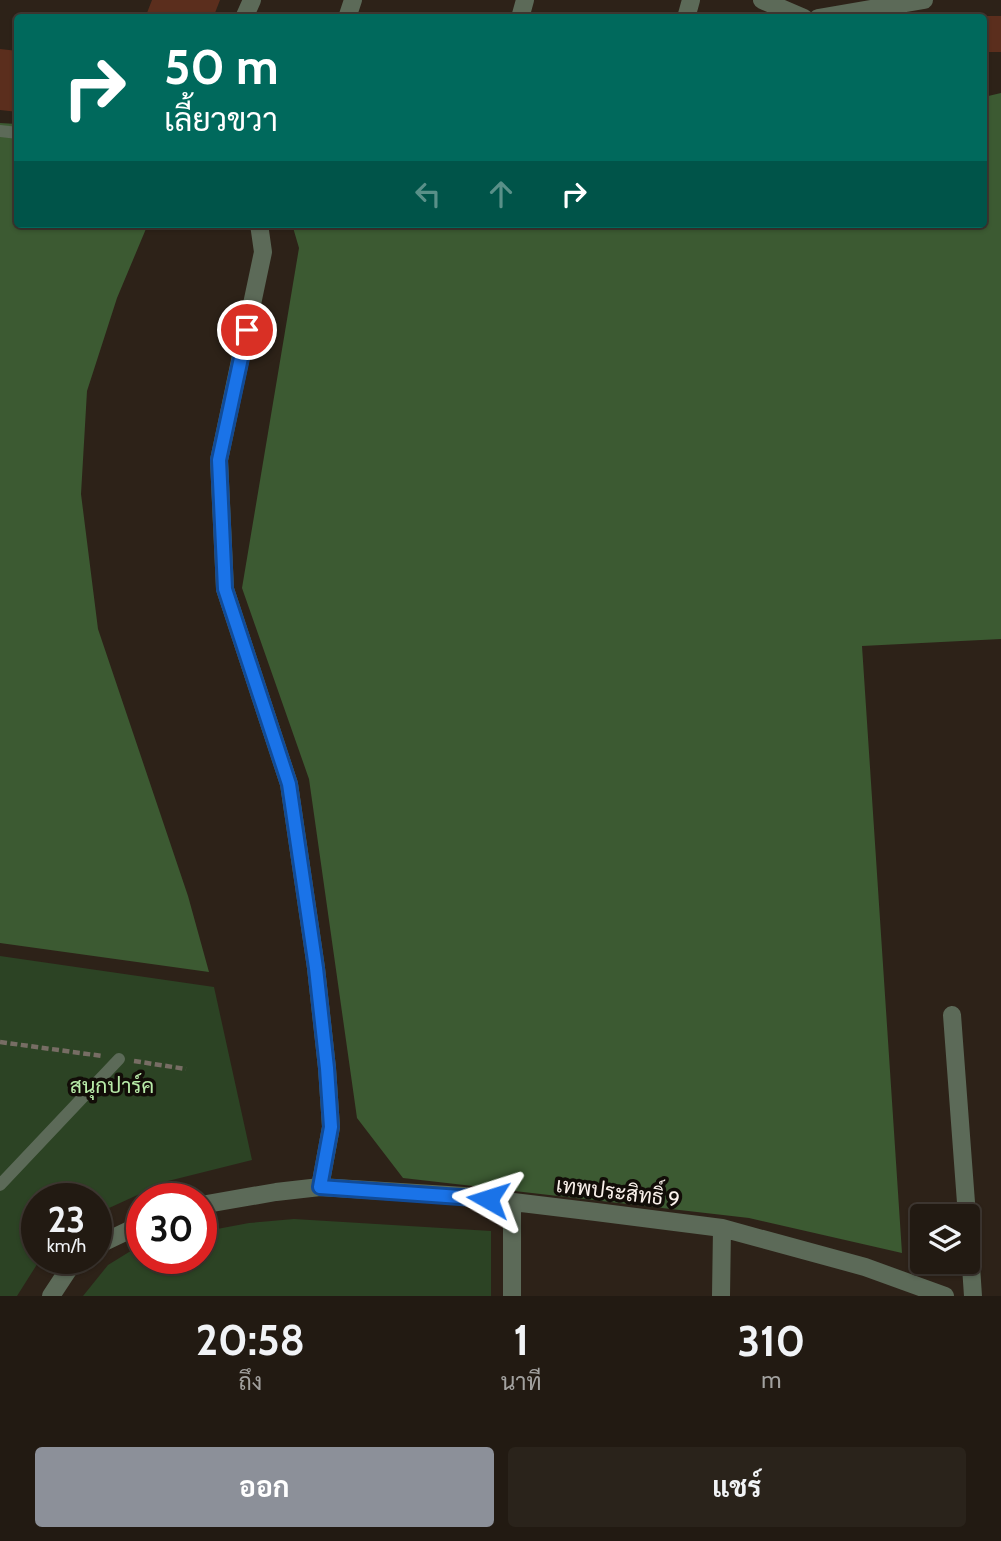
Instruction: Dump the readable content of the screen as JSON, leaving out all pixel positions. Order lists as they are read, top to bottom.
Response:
{
  "streets": {
    "street": ["เทพประสิทธิ์ 9"]
  },
  "parks": ["สนุกปาร์ค"],
  "page": {
    "turn": ["50 m", "เลี้ยวขวา"],
    "speed": "23 km/h",
    "limit": "30",
    "eta": [
      "20:58",
      "ถึง",
      "1",
      "นาที",
      "310",
      "m"
    ],
    "buttons": ["ออก", "แชร์"]
  }
}
